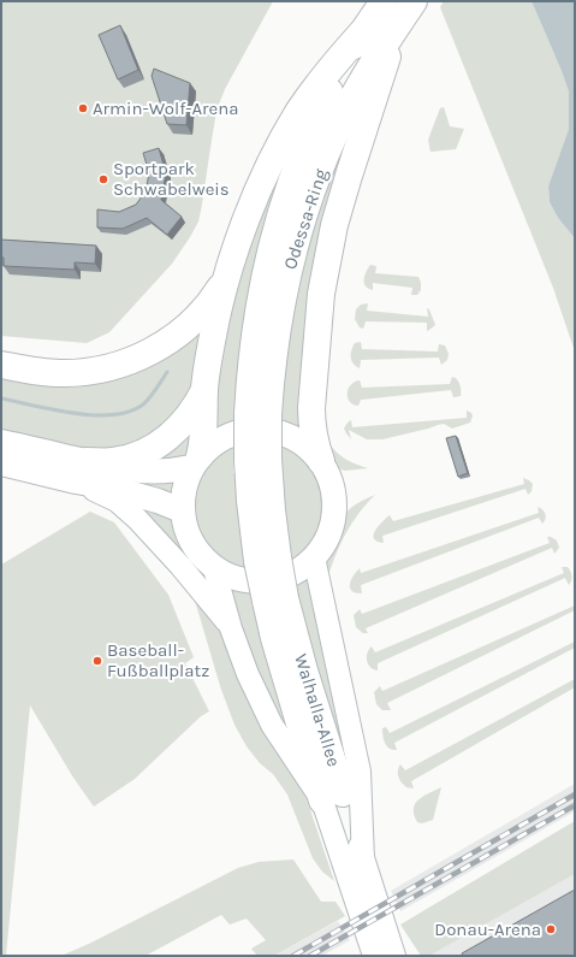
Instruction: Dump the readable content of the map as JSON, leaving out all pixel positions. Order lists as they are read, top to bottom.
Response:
{
  "streets": {
    "highway": ["Odessa-Ring", "Walhalla-Allee"]
  },
  "crossings": [
    ["Odessa-Ring", "Walhalla-Allee"]
  ],
  "places": [
    "Armin-Wolf-Arena",
    "Sportpark Schwabelweis",
    "Baseball- Fußballplatz",
    "Donau-Arena"
  ]
}
